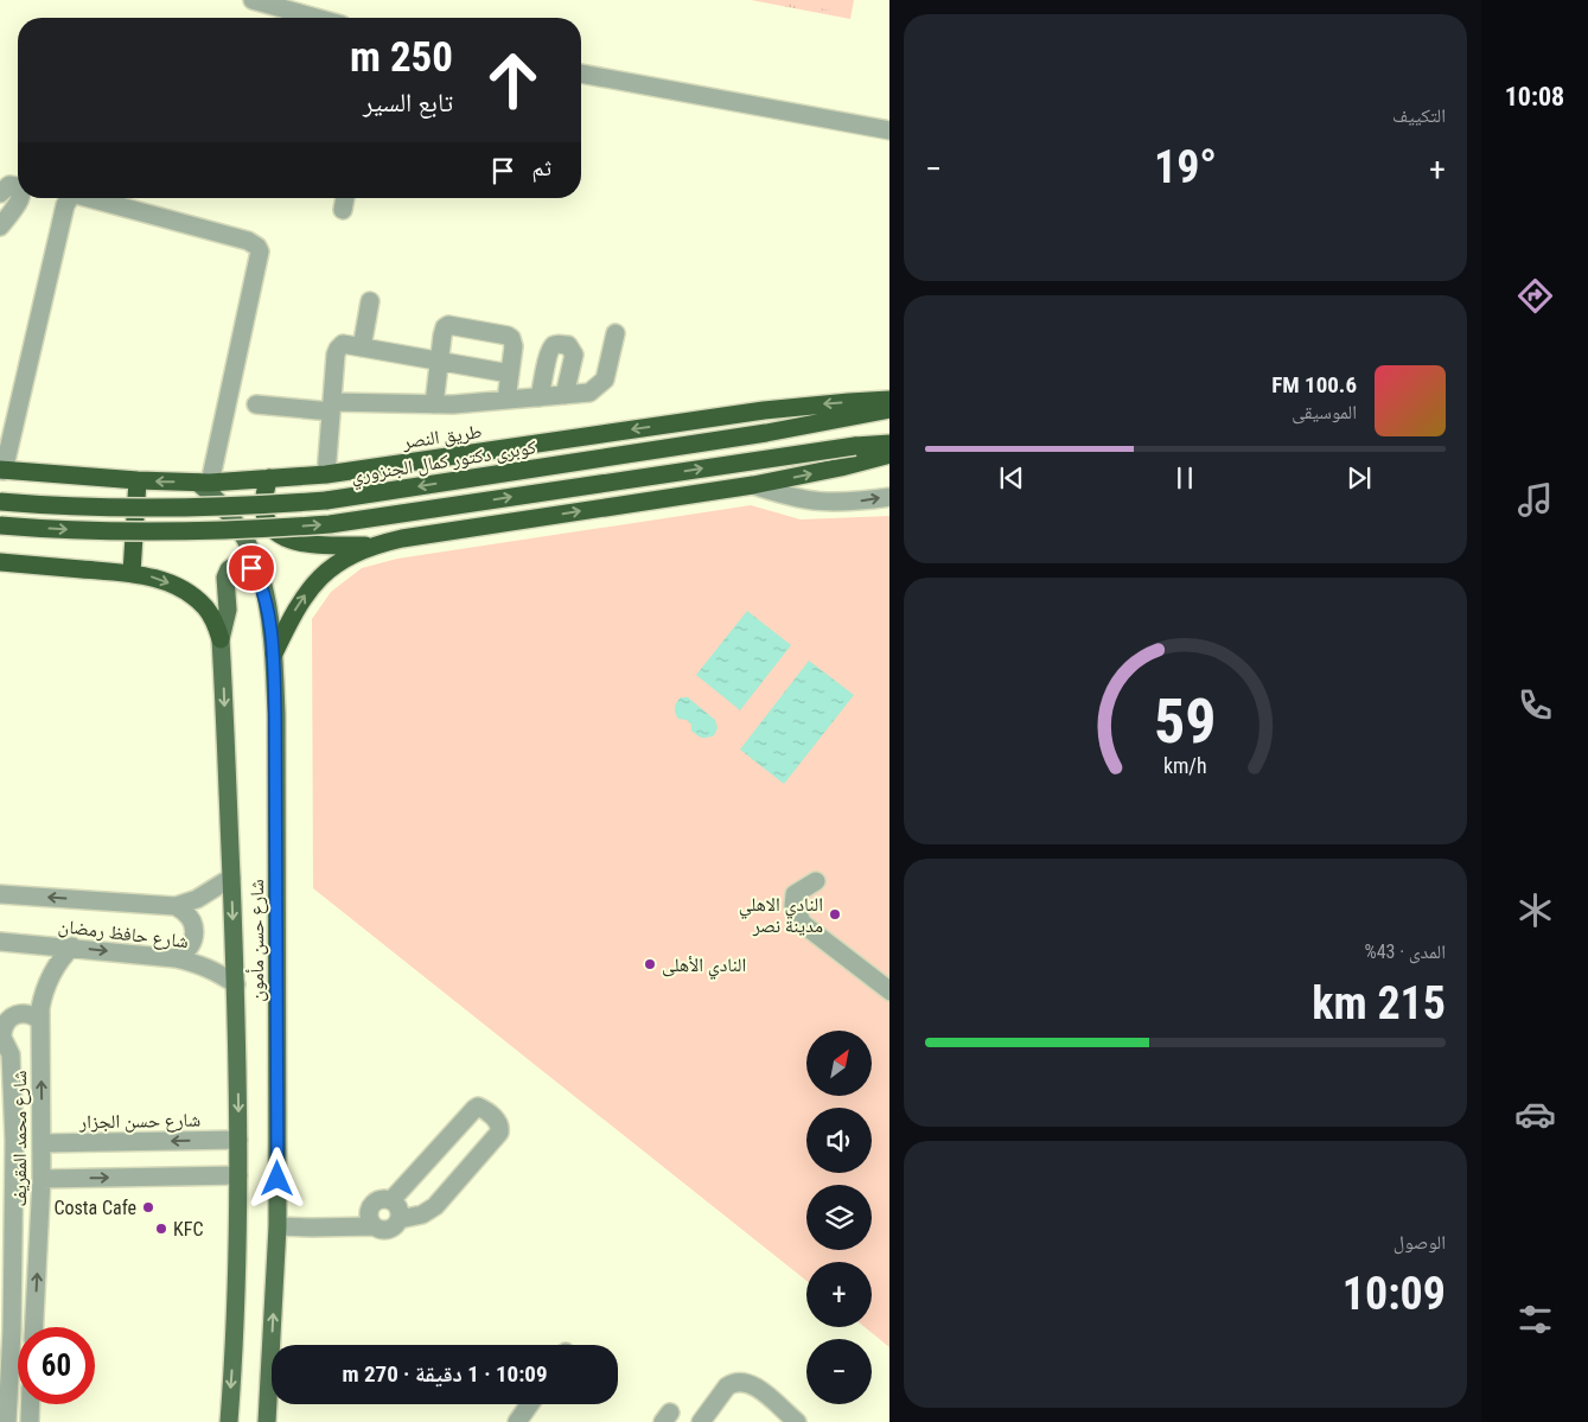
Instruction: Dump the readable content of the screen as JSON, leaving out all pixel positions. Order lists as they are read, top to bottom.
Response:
{
  "streets": {
    "highway": ["طريق النصر", "كوبرى دكتور كمال الجنزوري"],
    "main road": ["شارع حسن مأمون"],
    "street": ["شارع حافظ رمضان", "شارع حسن الجزار", "شارع محمد المقريف"]
  },
  "crossings": [
    ["طريق النصر", "شارع حسن مأمون"],
    ["شارع حافظ رمضان", "شارع حسن مأمون"],
    ["شارع حافظ رمضان", "شارع محمد المقريف"],
    ["شارع حسن مأمون", "شارع حسن الجزار"],
    ["شارع حسن الجزار", "شارع محمد المقريف"]
  ],
  "places": [
    "النادي الاهلي مدينة نصر",
    "النادي الأهلى",
    "Costa Cafe",
    "KFC"
  ],
  "north": "top right",
  "page": {
    "tabs": "10:08",
    "tile": [
      "التكييف",
      ["المدى · 43%", "215 km"],
      ["الوصول", "10:09"]
    ],
    "turn": ["250 m", "تابع السير"],
    "then": "ثم",
    "heat": ["−", "19°", "+"],
    "song": ["100.6 FM", "الموسيقى"],
    "map_buttons": ["+", "−"],
    "limit": "60",
    "trip": "10:09 · 1 دقيقة · 270 m",
    "gauge": ["59", "km/h"]
  }
}
